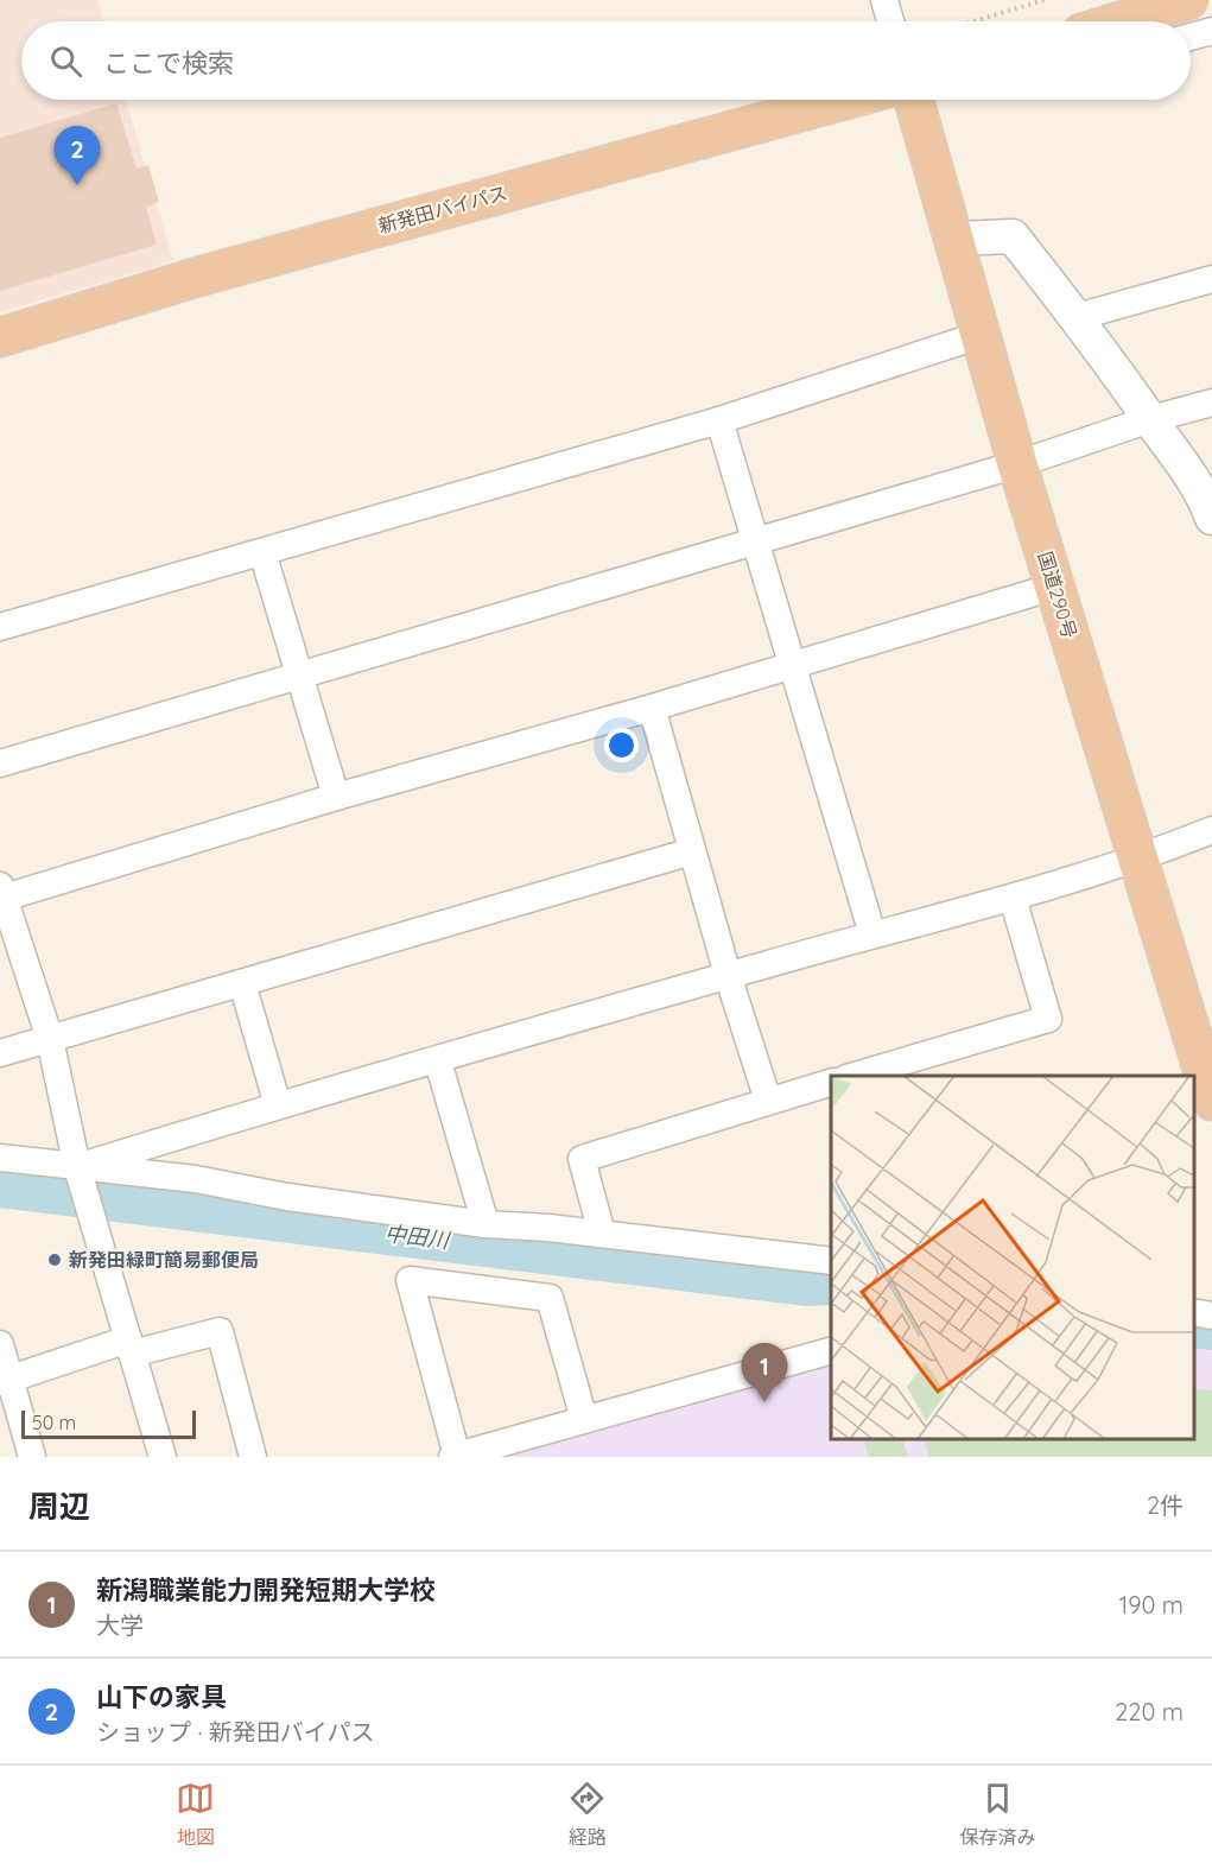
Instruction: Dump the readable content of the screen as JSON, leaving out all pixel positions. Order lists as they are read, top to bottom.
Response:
{
  "streets": {
    "highway": ["新発田バイパス", "国道290号"]
  },
  "water": ["中田川"],
  "places": ["新発田緑町簡易郵便局"],
  "scale_bar": "50 m",
  "page": {
    "search": "ここで検索",
    "pins": ["2", "1"],
    "scale": "50 m",
    "heading": ["周辺", "2件"],
    "list": [
      {
        "mark": "1",
        "name": "新潟職業能力開発短期大学校",
        "note": "大学",
        "value": "190 m"
      },
      {
        "mark": "2",
        "name": "山下の家具",
        "note": "ショップ · 新発田バイパス",
        "value": "220 m"
      }
    ],
    "nav": ["地図", "経路", "保存済み"]
  }
}
